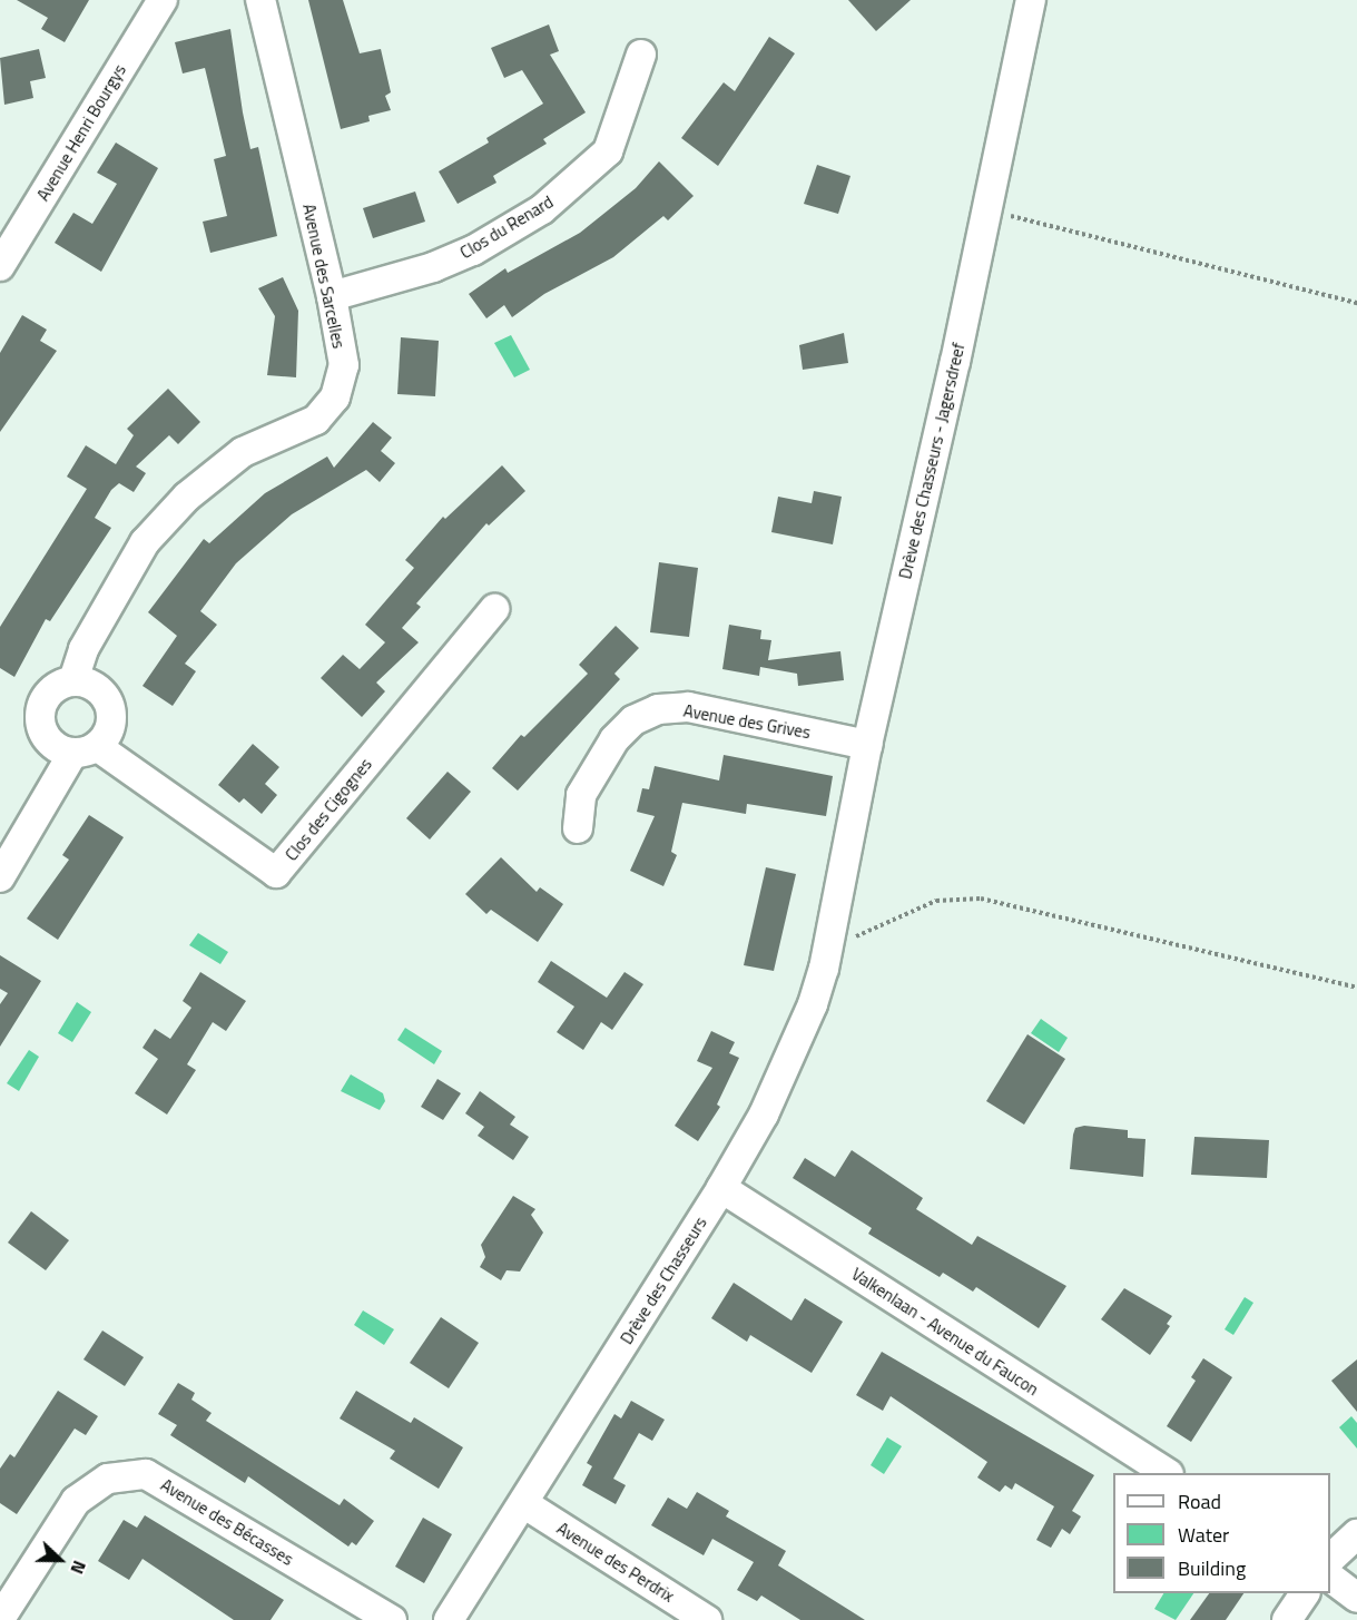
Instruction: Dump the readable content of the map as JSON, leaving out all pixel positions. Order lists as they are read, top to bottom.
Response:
{
  "streets": {
    "street": [
      "Avenue Henri Bourgys",
      "Clos du Renard",
      "Avenue des Sarcelles",
      "Drève des Chasseurs - Jagersdreef",
      "Avenue des Grives",
      "Clos des Cigognes",
      "Drève des Chasseurs",
      "Valkenlaan - Avenue du Faucon",
      "Avenue des Bécasses",
      "Avenue des Perdrix"
    ]
  },
  "crossings": [
    ["Clos du Renard", "Avenue des Sarcelles"],
    ["Avenue des Sarcelles", "Clos des Cigognes"],
    ["Drève des Chasseurs - Jagersdreef", "Avenue des Grives"],
    ["Drève des Chasseurs - Jagersdreef", "Drève des Chasseurs"],
    ["Drève des Chasseurs", "Valkenlaan - Avenue du Faucon"],
    ["Drève des Chasseurs", "Avenue des Perdrix"]
  ],
  "legend": ["Road", "Water", "Building"],
  "north": "right"
}
